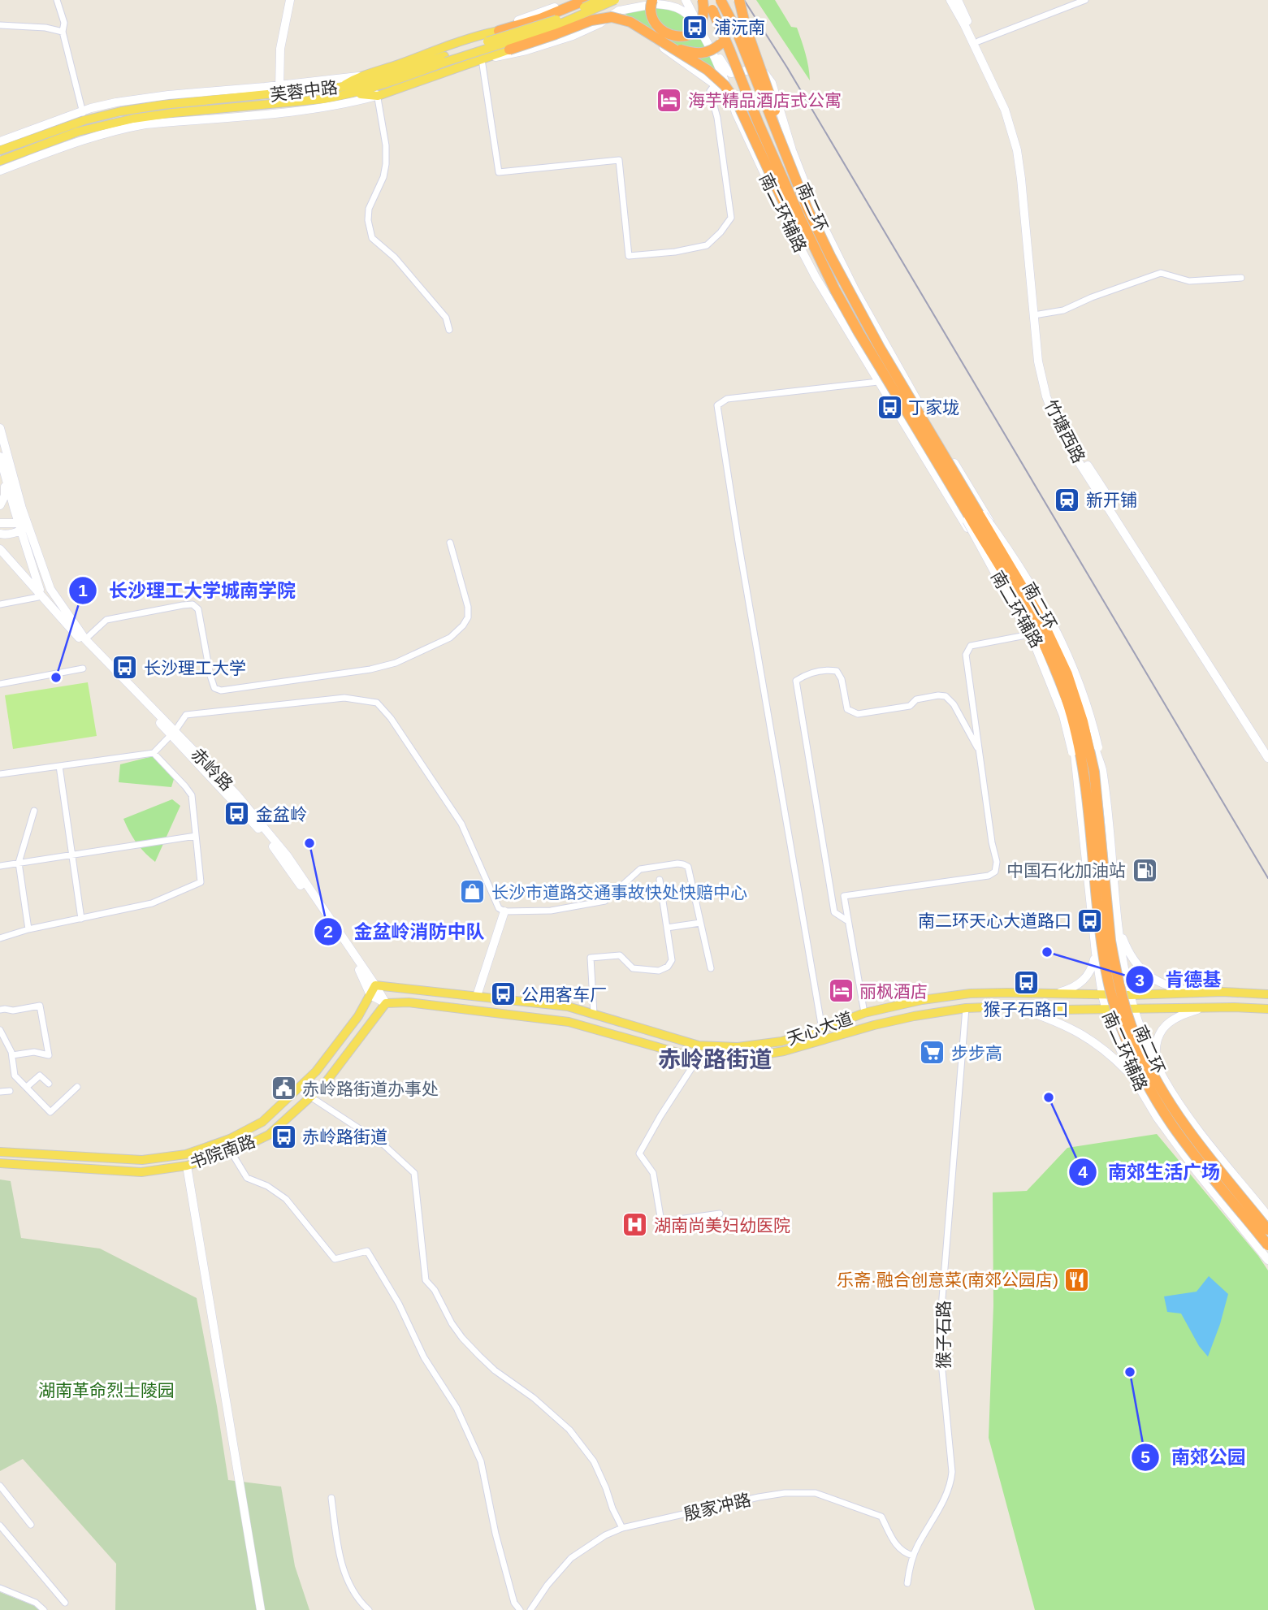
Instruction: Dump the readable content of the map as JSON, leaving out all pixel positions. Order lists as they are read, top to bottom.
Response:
{
  "streets": {
    "highway": ["南二环"],
    "main road": [
      "芙蓉中路",
      "南二环辅路",
      "竹塘西路",
      "赤岭路",
      "天心大道",
      "书院南路"
    ],
    "street": ["猴子石路", "殷家冲路"]
  },
  "crossings": [
    ["南二环辅路", "天心大道"],
    ["赤岭路", "天心大道"],
    ["赤岭路", "书院南路"],
    ["天心大道", "书院南路"],
    ["天心大道", "猴子石路"],
    ["猴子石路", "殷家冲路"]
  ],
  "districts": ["赤岭路街道"],
  "parks": ["湖南革命烈士陵园"],
  "places": {
    "bus stop": [
      "浦沅南",
      "丁家垅",
      "长沙理工大学",
      "金盆岭",
      "南二环天心大道路口",
      "猴子石路口",
      "公用客车厂",
      "赤岭路街道"
    ],
    "hotel": ["海芋精品酒店式公寓", "丽枫酒店"],
    "station": ["新开铺"],
    "other": [
      "长沙理工大学城南学院",
      "金盆岭消防中队",
      "肯德基",
      "南郊生活广场",
      "南郊公园"
    ],
    "fuel station": ["中国石化加油站"],
    "shop": ["长沙市道路交通事故快处快赔中心"],
    "supermarket": ["步步高"],
    "public building": ["赤岭路街道办事处"],
    "hospital": ["湖南尚美妇幼医院"],
    "restaurant": ["乐斋·融合创意菜(南郊公园店)"]
  }
}
